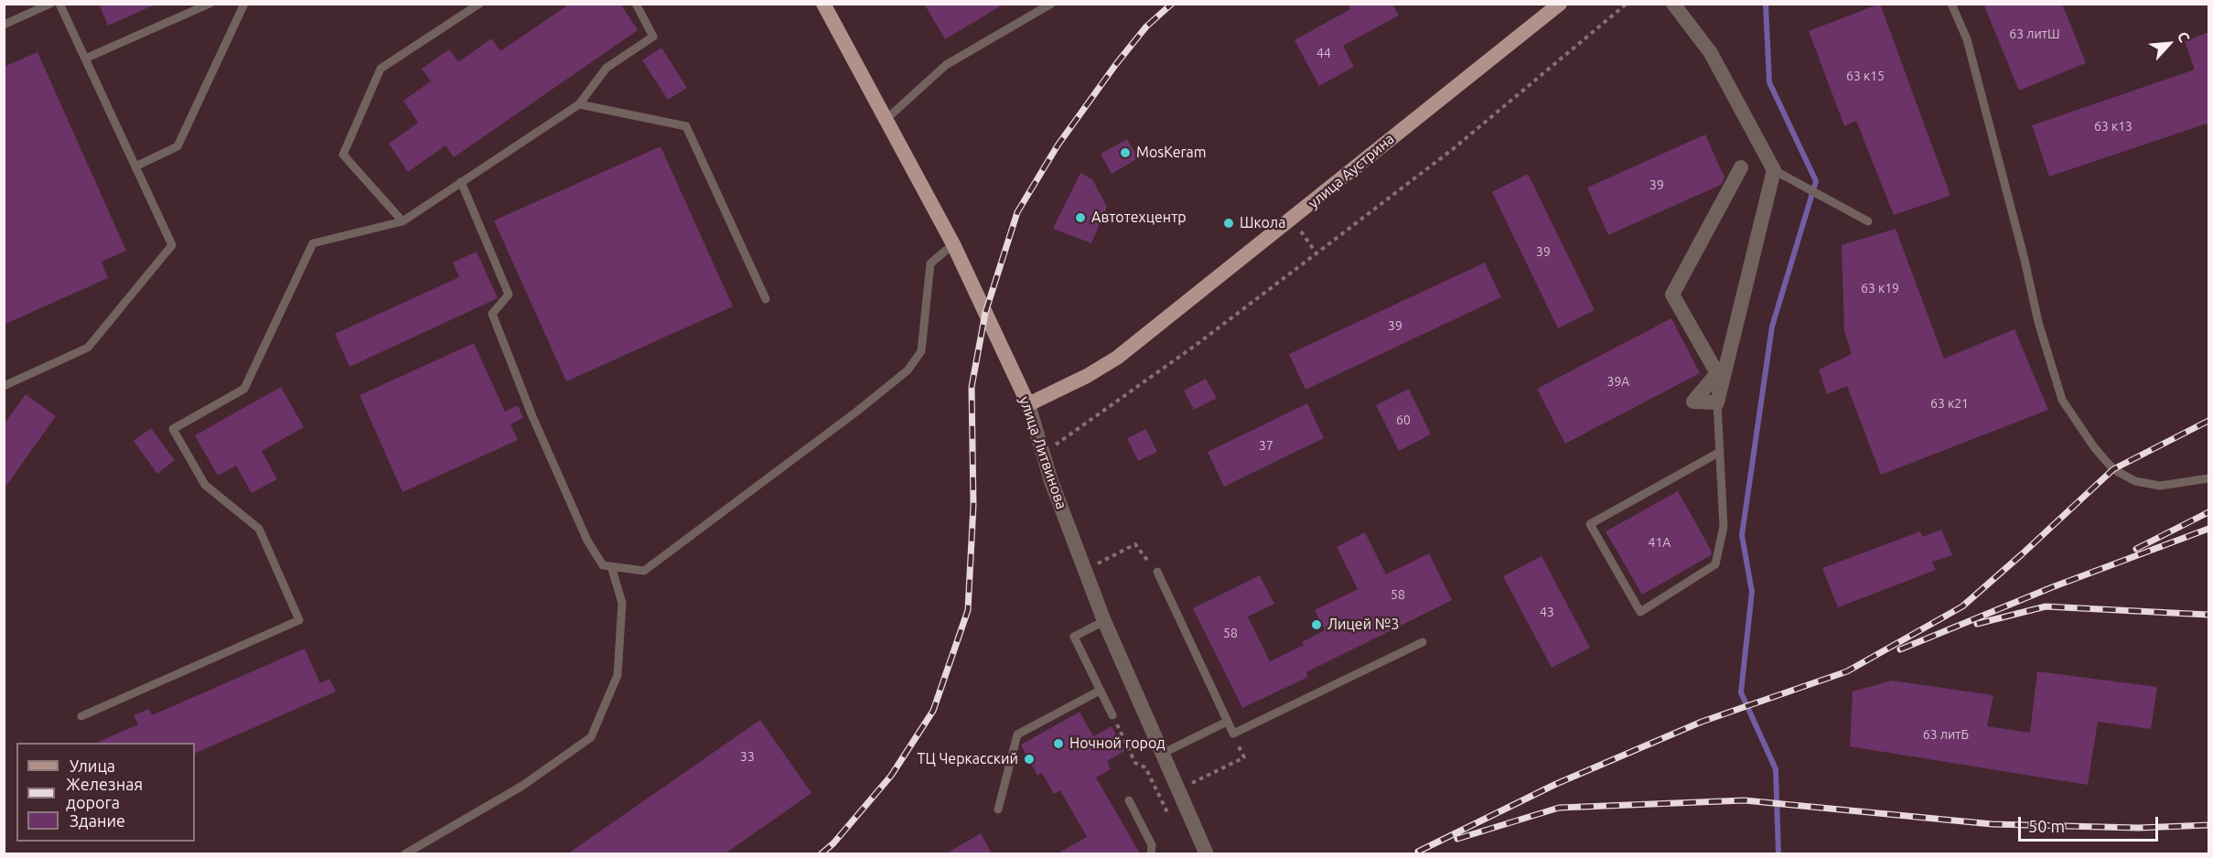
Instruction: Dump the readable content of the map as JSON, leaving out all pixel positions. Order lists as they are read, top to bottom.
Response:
{
  "streets": {
    "main road": ["улица Аустрина", "улица Литвинова"]
  },
  "crossings": [
    ["улица Аустрина", "улица Литвинова"]
  ],
  "places": [
    "MosKeram",
    "Автотехцентр",
    "Школа",
    "Лицей №3",
    "Ночной город",
    "ТЦ Черкасский"
  ],
  "house_numbers": [
    "63 литШ",
    "44",
    "63 к15",
    "63 к13",
    "39",
    "39",
    "63 к19",
    "39",
    "39А",
    "63 к21",
    "60",
    "37",
    "41А",
    "58",
    "43",
    "58",
    "63 литБ",
    "33"
  ],
  "legend": ["Улица", "Железная дорога", "Здание"],
  "scale_bar": "50 m",
  "north": "top right"
}
